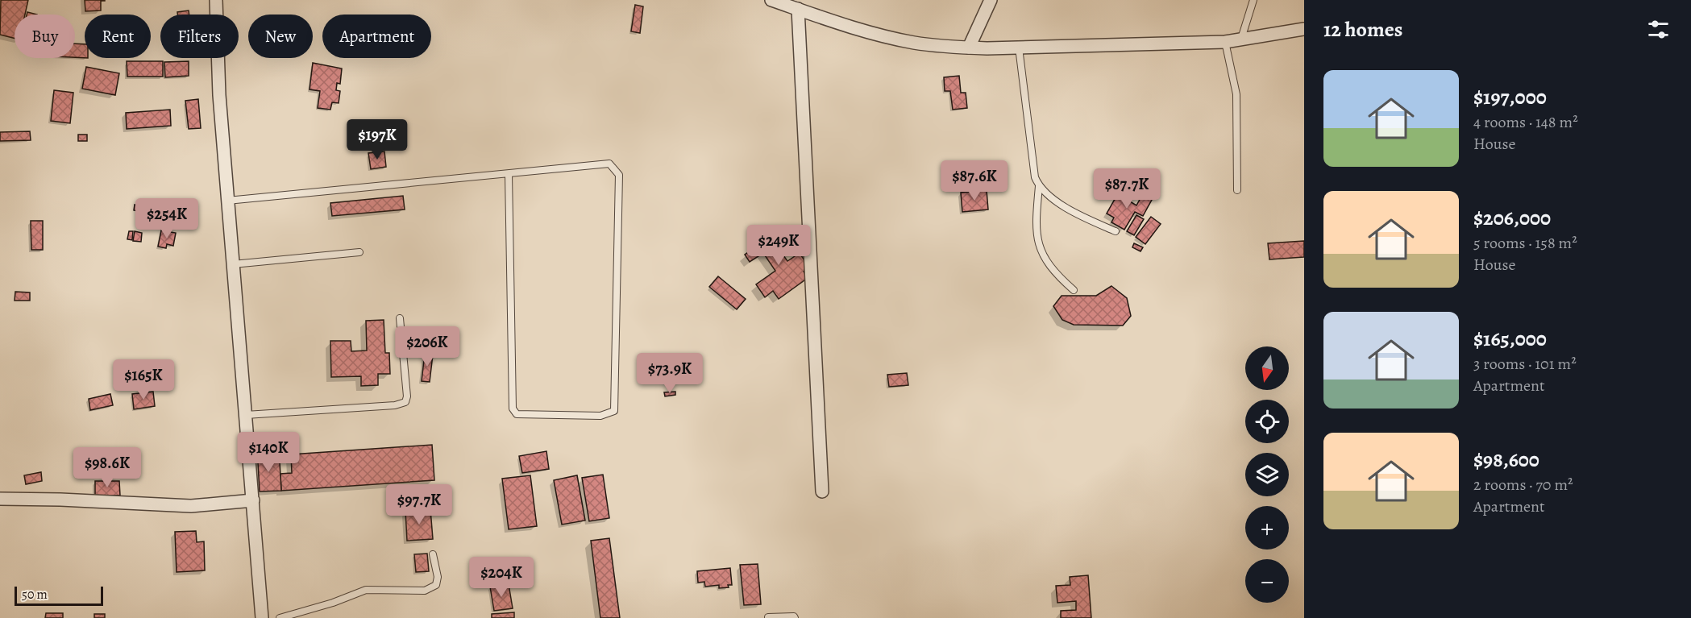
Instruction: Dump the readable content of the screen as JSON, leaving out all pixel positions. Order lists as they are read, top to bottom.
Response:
{
  "scale_bar": "50 m",
  "north": "bottom",
  "page": {
    "heading": "12 homes",
    "chip": [
      "Buy",
      "Rent",
      "Filters",
      "New",
      "Apartment"
    ],
    "list": [
      {
        "name": "$197,000",
        "note": "4 rooms · 148 m² · House"
      },
      {
        "name": "$206,000",
        "note": "5 rooms · 158 m² · House"
      },
      {
        "name": "$165,000",
        "note": "3 rooms · 101 m² · Apartment"
      },
      {
        "name": "$98,600",
        "note": "2 rooms · 70 m² · Apartment"
      }
    ],
    "price": [
      "$197K",
      "$87.6K",
      "$87.7K",
      "$254K",
      "$249K",
      "$206K",
      "$73.9K",
      "$165K",
      "$140K",
      "$98.6K",
      "$97.7K",
      "$204K"
    ],
    "map_buttons": ["+", "−"],
    "scale": "50 m"
  }
}
